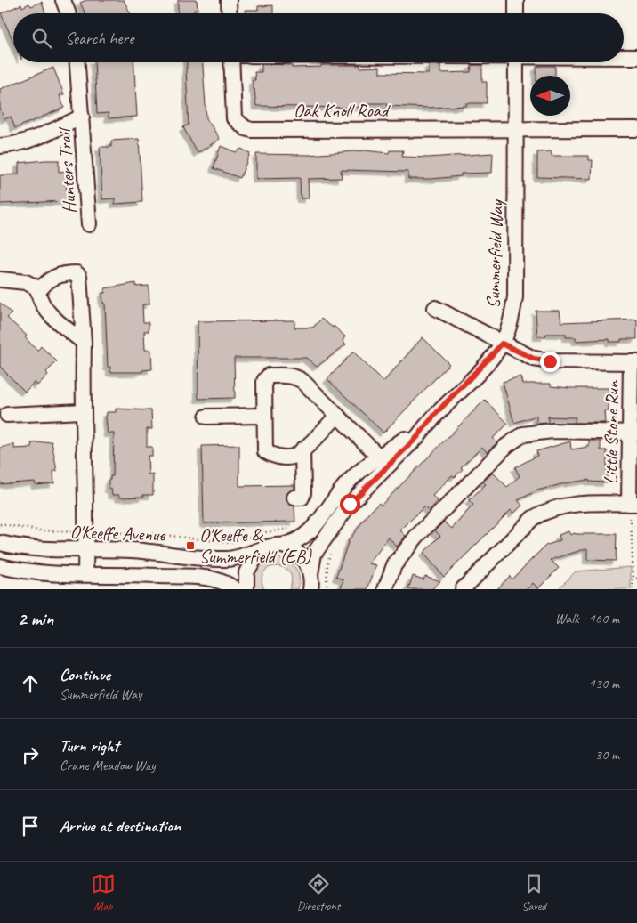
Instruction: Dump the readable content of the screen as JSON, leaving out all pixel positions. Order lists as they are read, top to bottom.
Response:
{
  "streets": {
    "street": [
      "Oak Knoll Road",
      "Hunters Trail",
      "Summerfield Way",
      "Little Stone Run",
      "O'Keeffe Avenue"
    ]
  },
  "crossings": [
    ["Oak Knoll Road", "Summerfield Way"],
    ["Summerfield Way", "O'Keeffe Avenue"]
  ],
  "places": {
    "transit": ["O'Keeffe & Summerfield (EB)"]
  },
  "north": "left",
  "page": {
    "search": "Search here",
    "heading": ["2 min", "Walk · 160 m"],
    "list": [
      ["Continue", "Summerfield Way", "130 m"],
      ["Turn right", "Crane Meadow Way", "30 m"],
      "Arrive at destination"
    ],
    "nav": ["Map", "Directions", "Saved"]
  }
}
